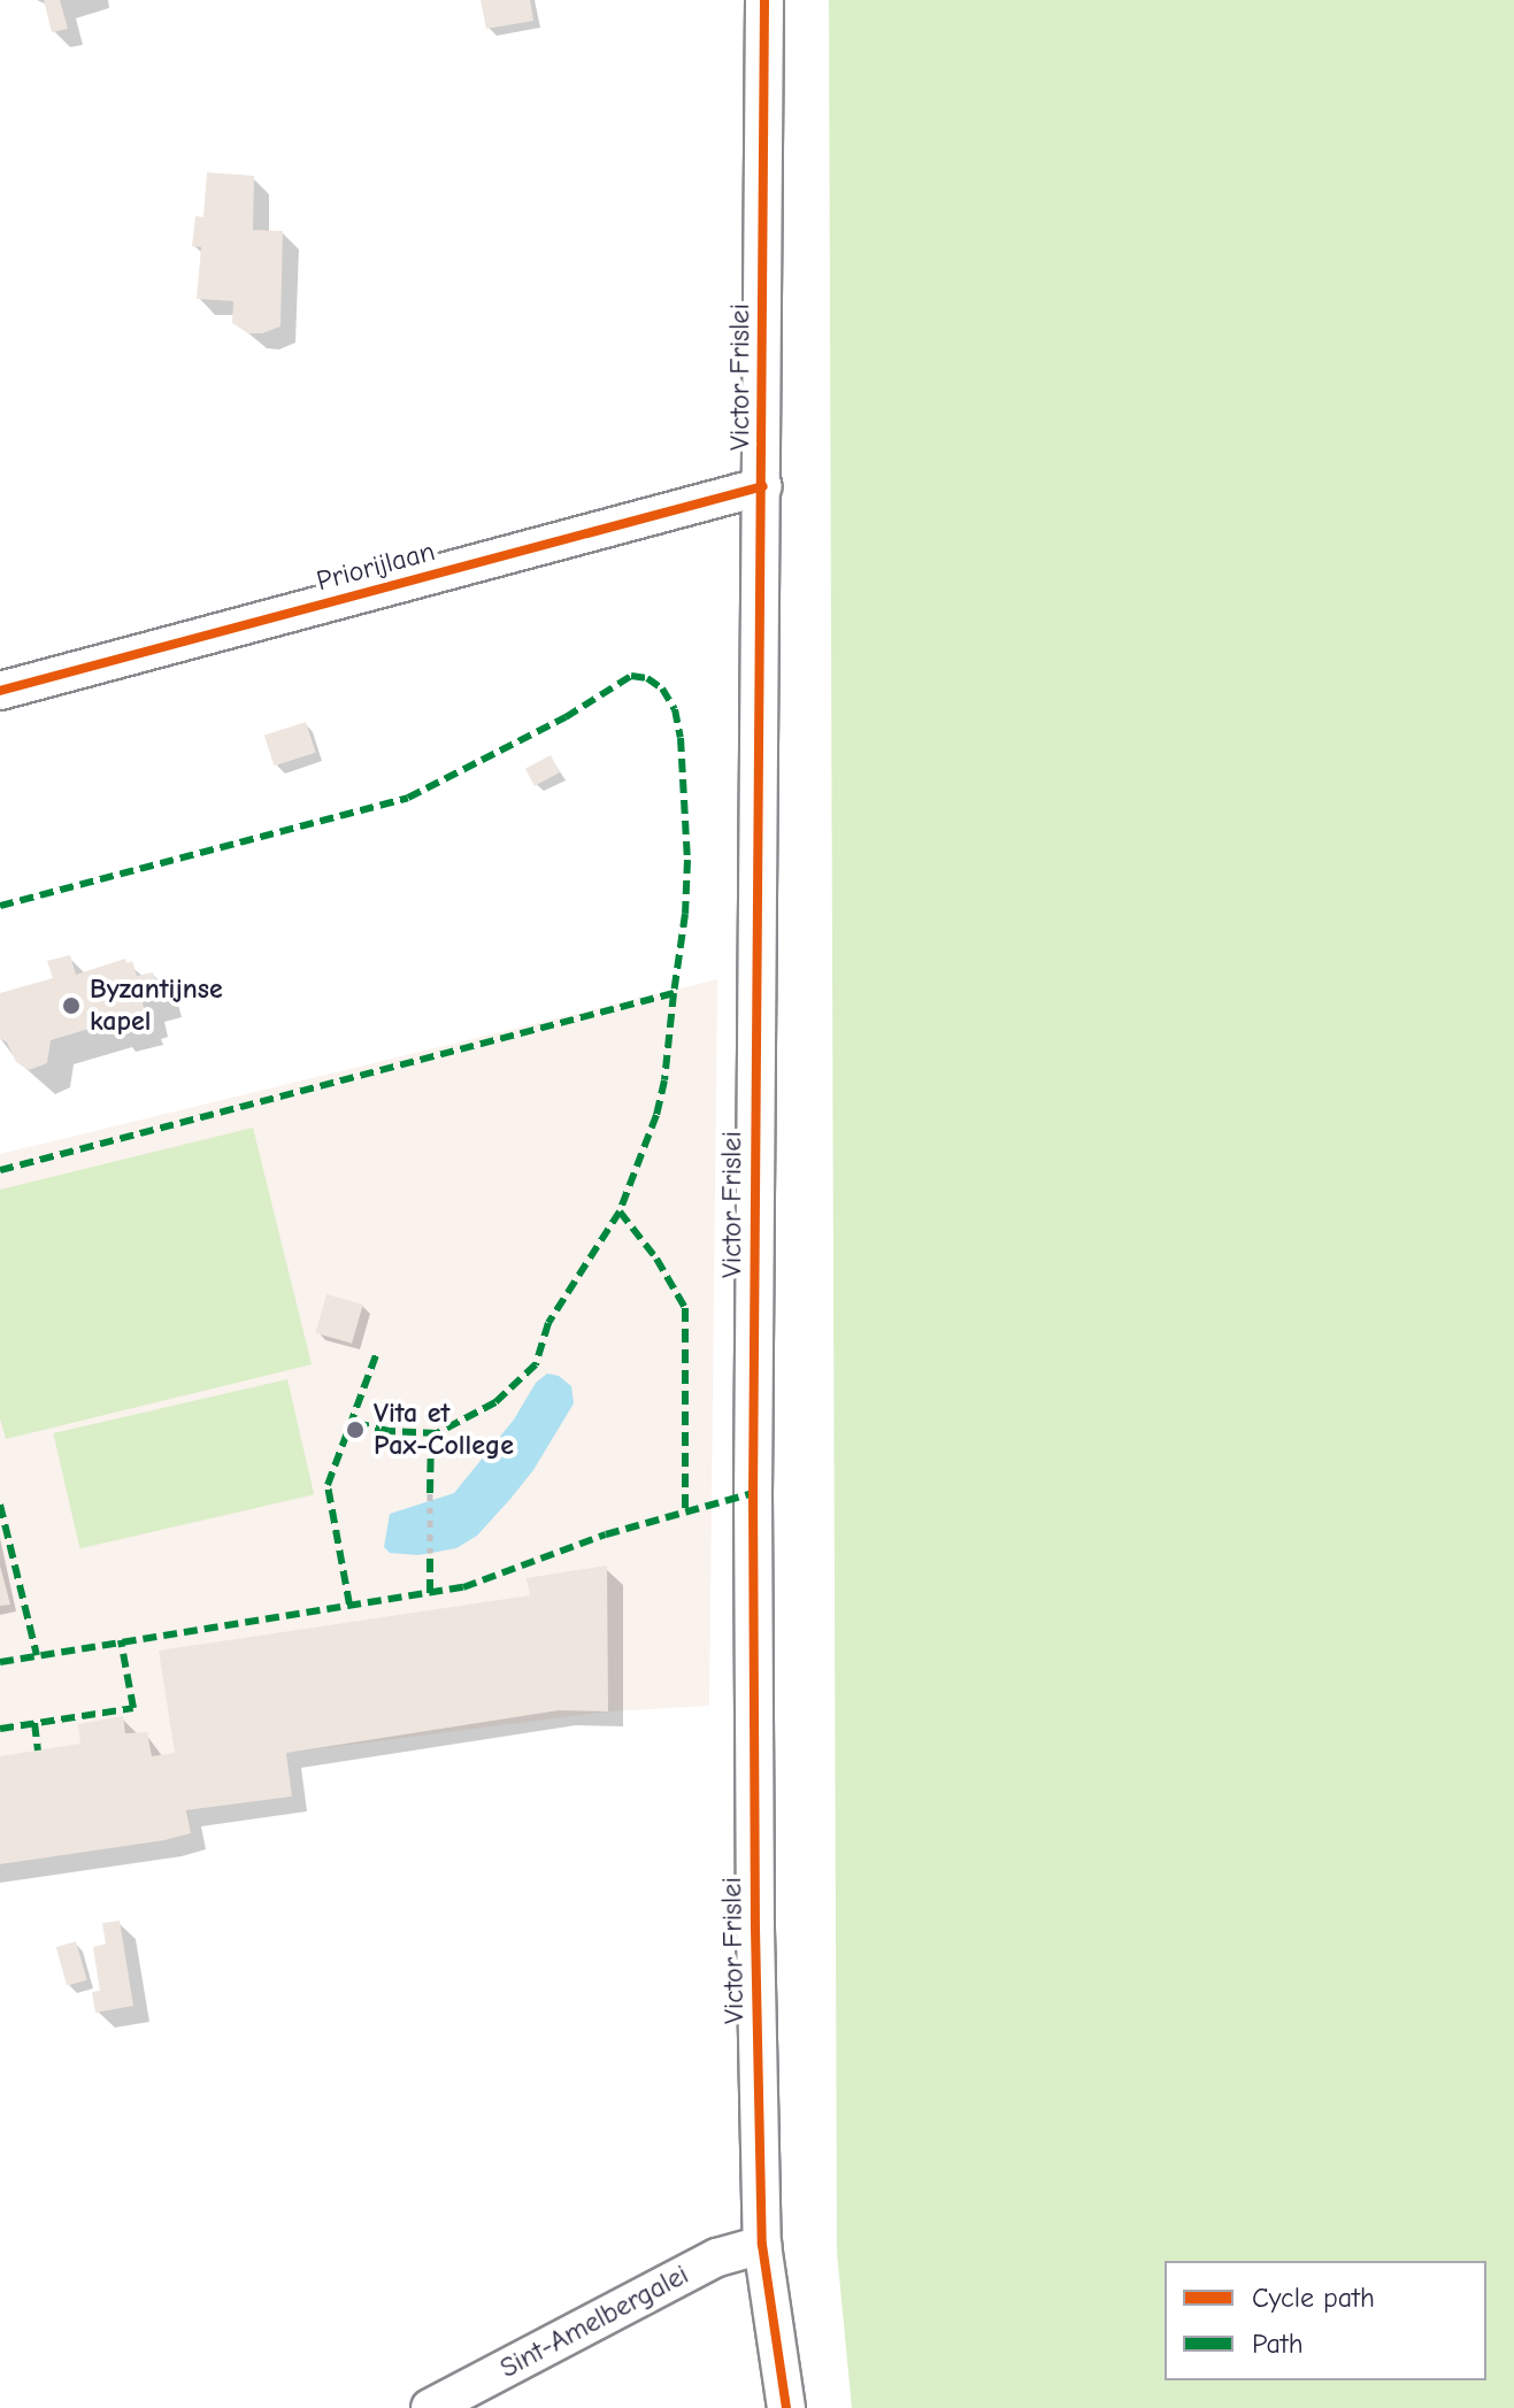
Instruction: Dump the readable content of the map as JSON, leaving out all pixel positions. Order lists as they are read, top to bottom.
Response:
{
  "streets": {
    "street": ["Victor Frislei", "Priorijlaan", "Sint-Amelbergalei"]
  },
  "crossings": [
    ["Victor Frislei", "Priorijlaan"],
    ["Victor Frislei", "Sint-Amelbergalei"]
  ],
  "places": ["Byzantijnse kapel", "Vita et Pax-College"],
  "legend": ["Cycle path", "Path"]
}
